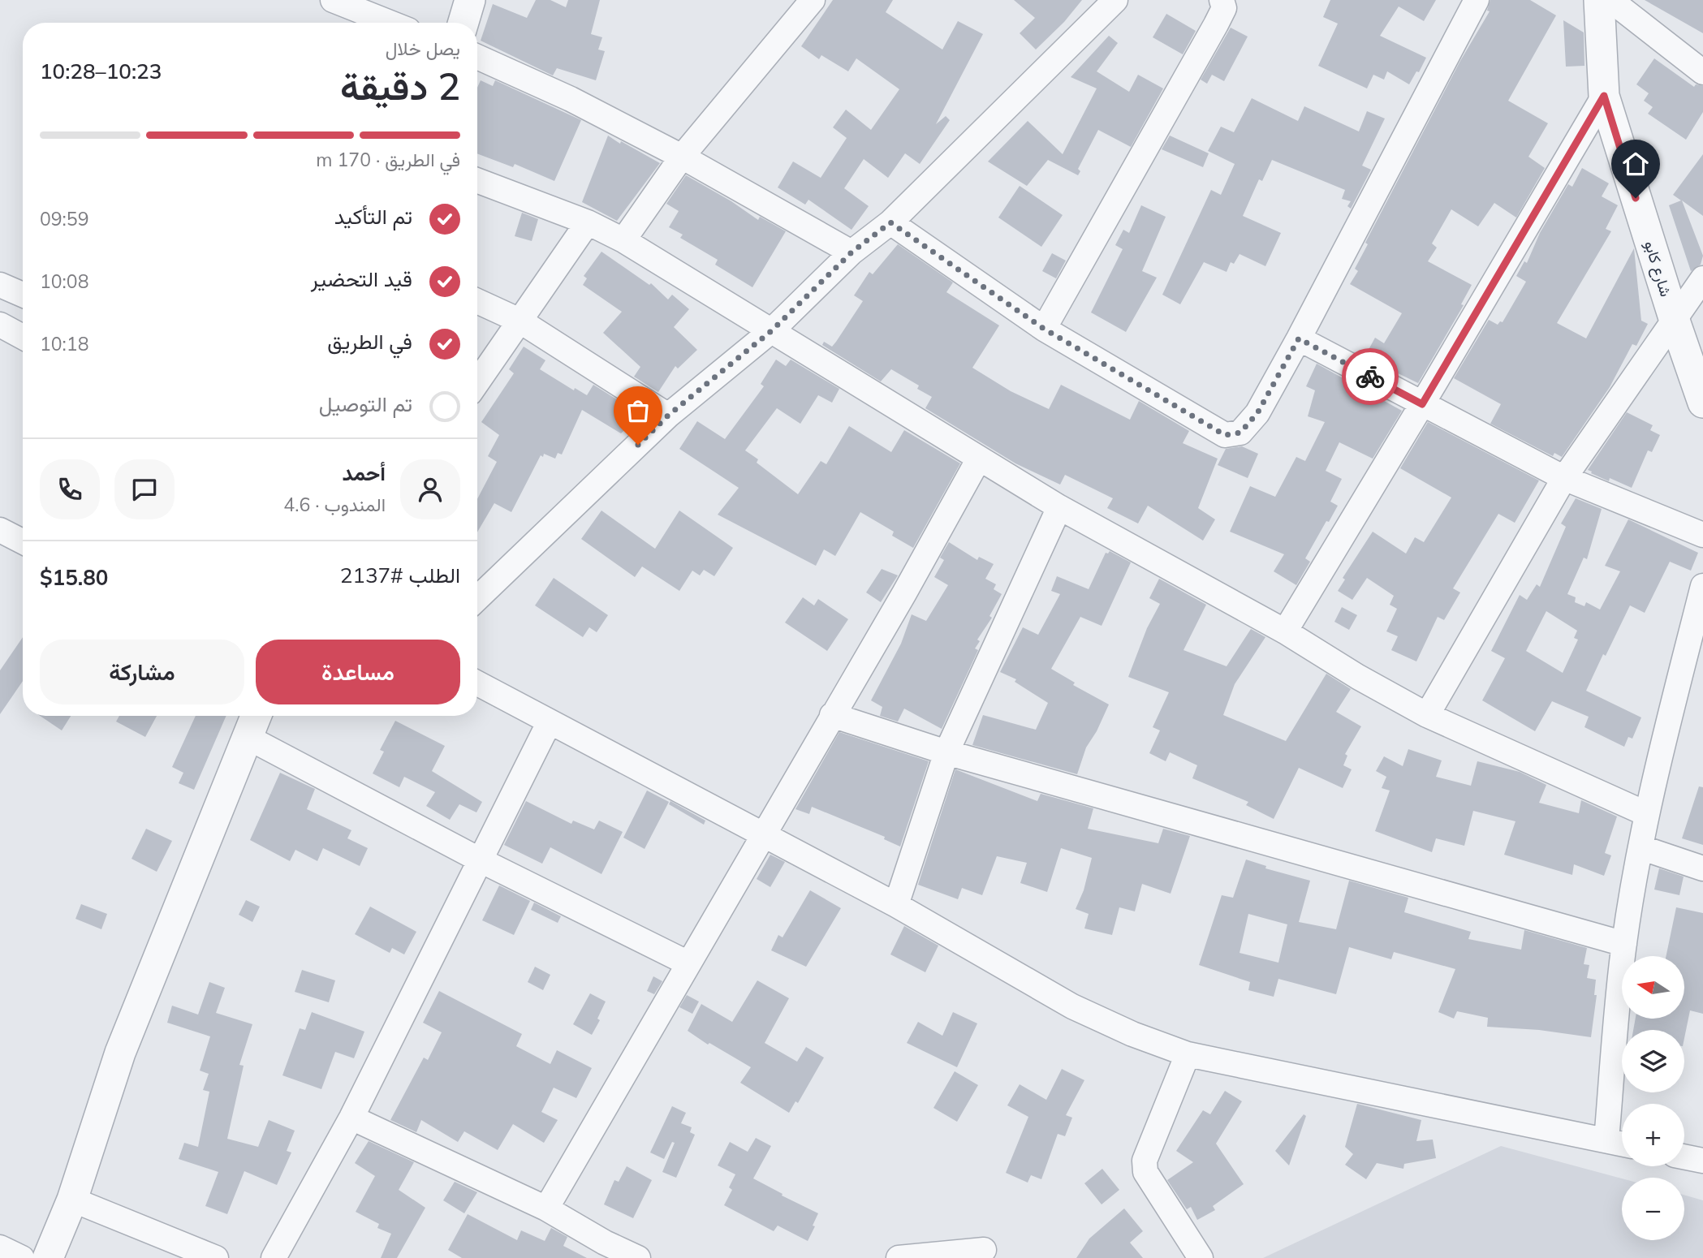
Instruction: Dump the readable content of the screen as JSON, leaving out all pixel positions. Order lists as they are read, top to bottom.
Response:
{
  "streets": {
    "street": ["شارع كابو"]
  },
  "north": "left",
  "page": {
    "heading": ["2 دقيقة", "يصل خلال", "10:23–10:28"],
    "panel": [
      "أحمد",
      "المندوب · 4.6",
      "الطلب #2137",
      "$15.80"
    ],
    "bar": "في الطريق · 170 m",
    "list": [
      ["تم التأكيد", "09:59"],
      ["قيد التحضير", "10:08"],
      ["في الطريق", "10:18"],
      "تم التوصيل"
    ],
    "buttons": ["مساعدة", "مشاركة"],
    "map_buttons": ["+", "−"]
  }
}
